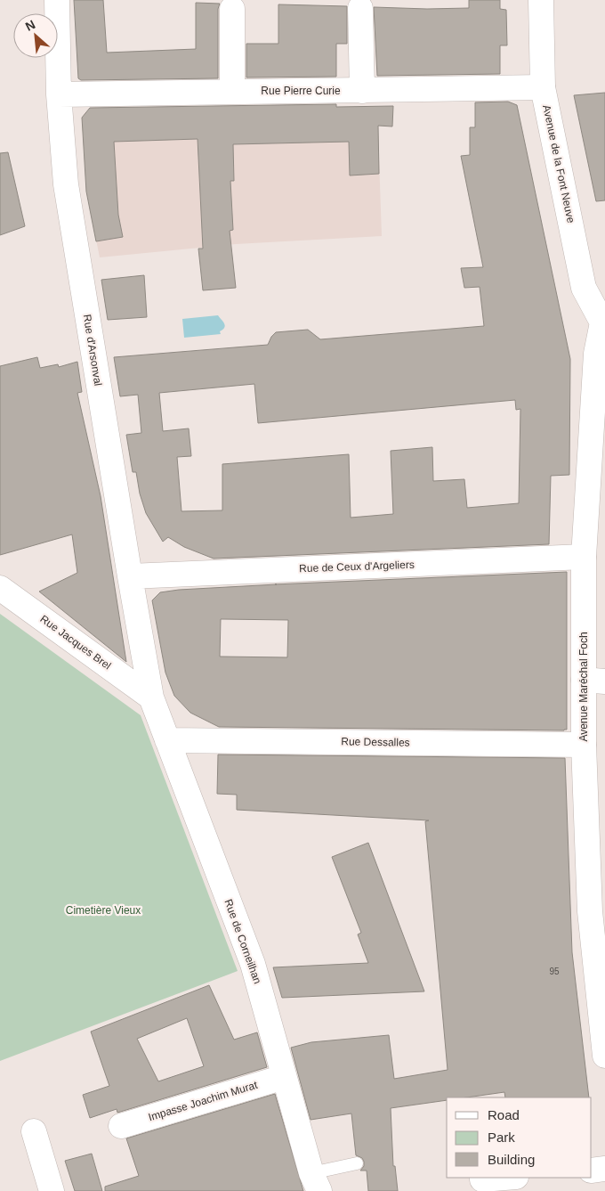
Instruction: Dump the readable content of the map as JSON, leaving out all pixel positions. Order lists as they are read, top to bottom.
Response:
{
  "streets": {
    "street": [
      "Rue Pierre Curie",
      "Avenue de la Font Neuve",
      "Rue d'Arsonval",
      "Rue de Ceux d'Argeliers",
      "Rue Jacques Brel",
      "Avenue Maréchal Foch",
      "Rue Dessalles",
      "Rue de Corneilhan",
      "Impasse Joachim Murat"
    ]
  },
  "crossings": [
    ["Rue Pierre Curie", "Avenue de la Font Neuve"],
    ["Rue Pierre Curie", "Rue d'Arsonval"],
    ["Avenue de la Font Neuve", "Avenue Maréchal Foch"],
    ["Rue d'Arsonval", "Rue de Ceux d'Argeliers"],
    ["Rue d'Arsonval", "Rue Jacques Brel"],
    ["Rue d'Arsonval", "Rue de Corneilhan"],
    ["Rue de Ceux d'Argeliers", "Avenue Maréchal Foch"],
    ["Rue Jacques Brel", "Rue de Corneilhan"],
    ["Avenue Maréchal Foch", "Rue Dessalles"],
    ["Rue Dessalles", "Rue de Corneilhan"],
    ["Rue de Corneilhan", "Impasse Joachim Murat"]
  ],
  "parks": ["Cimetière Vieux"],
  "house_numbers": ["95"],
  "legend": ["Road", "Park", "Building"],
  "north": "top left"
}
